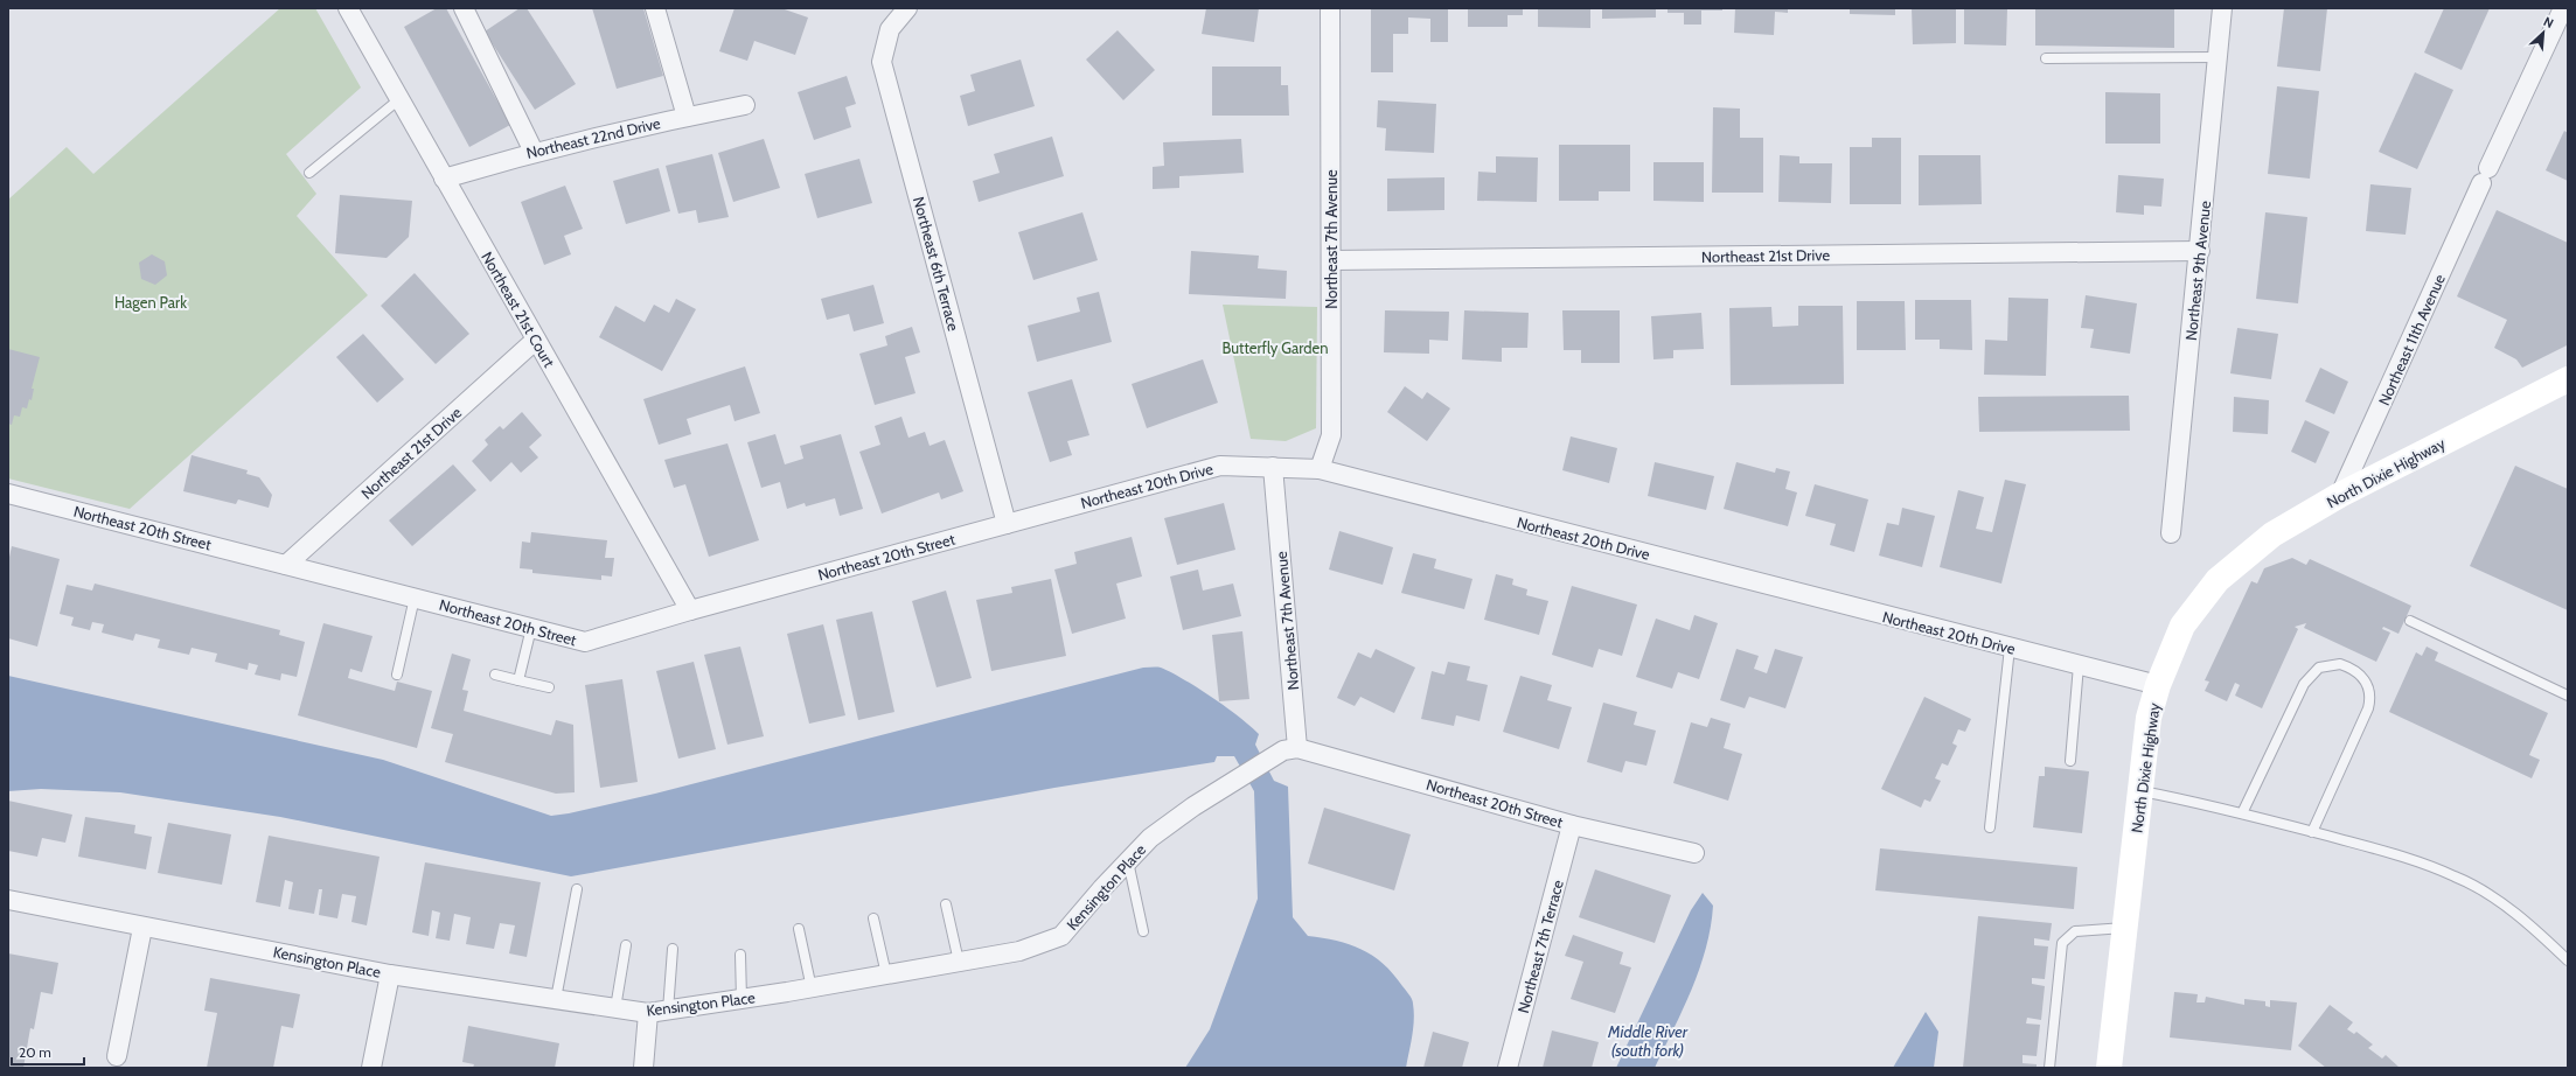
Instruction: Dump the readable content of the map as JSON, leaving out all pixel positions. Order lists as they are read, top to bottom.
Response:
{
  "streets": {
    "street": [
      "Northeast 22nd Drive",
      "Northeast 7th Avenue",
      "Northeast 21st Drive",
      "Northeast 6th Terrace",
      "Northeast 9th Avenue",
      "Northeast 21st Court",
      "Northeast 11th Avenue",
      "North Dixie Highway",
      "Northeast 20th Drive",
      "Northeast 20th Street",
      "Kensington Place",
      "Northeast 7th Terrace"
    ]
  },
  "crossings": [
    ["Northeast 22nd Drive", "Northeast 21st Court"],
    ["Northeast 7th Avenue", "Northeast 21st Drive"],
    ["Northeast 7th Avenue", "Northeast 20th Drive"],
    ["Northeast 7th Avenue", "Northeast 20th Street"],
    ["Northeast 7th Avenue", "Kensington Place"],
    ["Northeast 21st Drive", "Northeast 9th Avenue"],
    ["Northeast 21st Drive", "Northeast 21st Court"],
    ["Northeast 21st Drive", "Northeast 20th Street"],
    ["Northeast 6th Terrace", "Northeast 20th Drive"],
    ["Northeast 6th Terrace", "Northeast 20th Street"],
    ["Northeast 21st Court", "Northeast 20th Street"],
    ["Northeast 11th Avenue", "North Dixie Highway"],
    ["North Dixie Highway", "Northeast 20th Drive"],
    ["Northeast 20th Drive", "Northeast 20th Street"],
    ["Northeast 20th Street", "Kensington Place"],
    ["Northeast 20th Street", "Northeast 7th Terrace"]
  ],
  "water": ["Middle River (south fork)"],
  "parks": ["Hagen Park", "Butterfly Garden"],
  "scale_bar": "20 m",
  "north": "top right"
}
